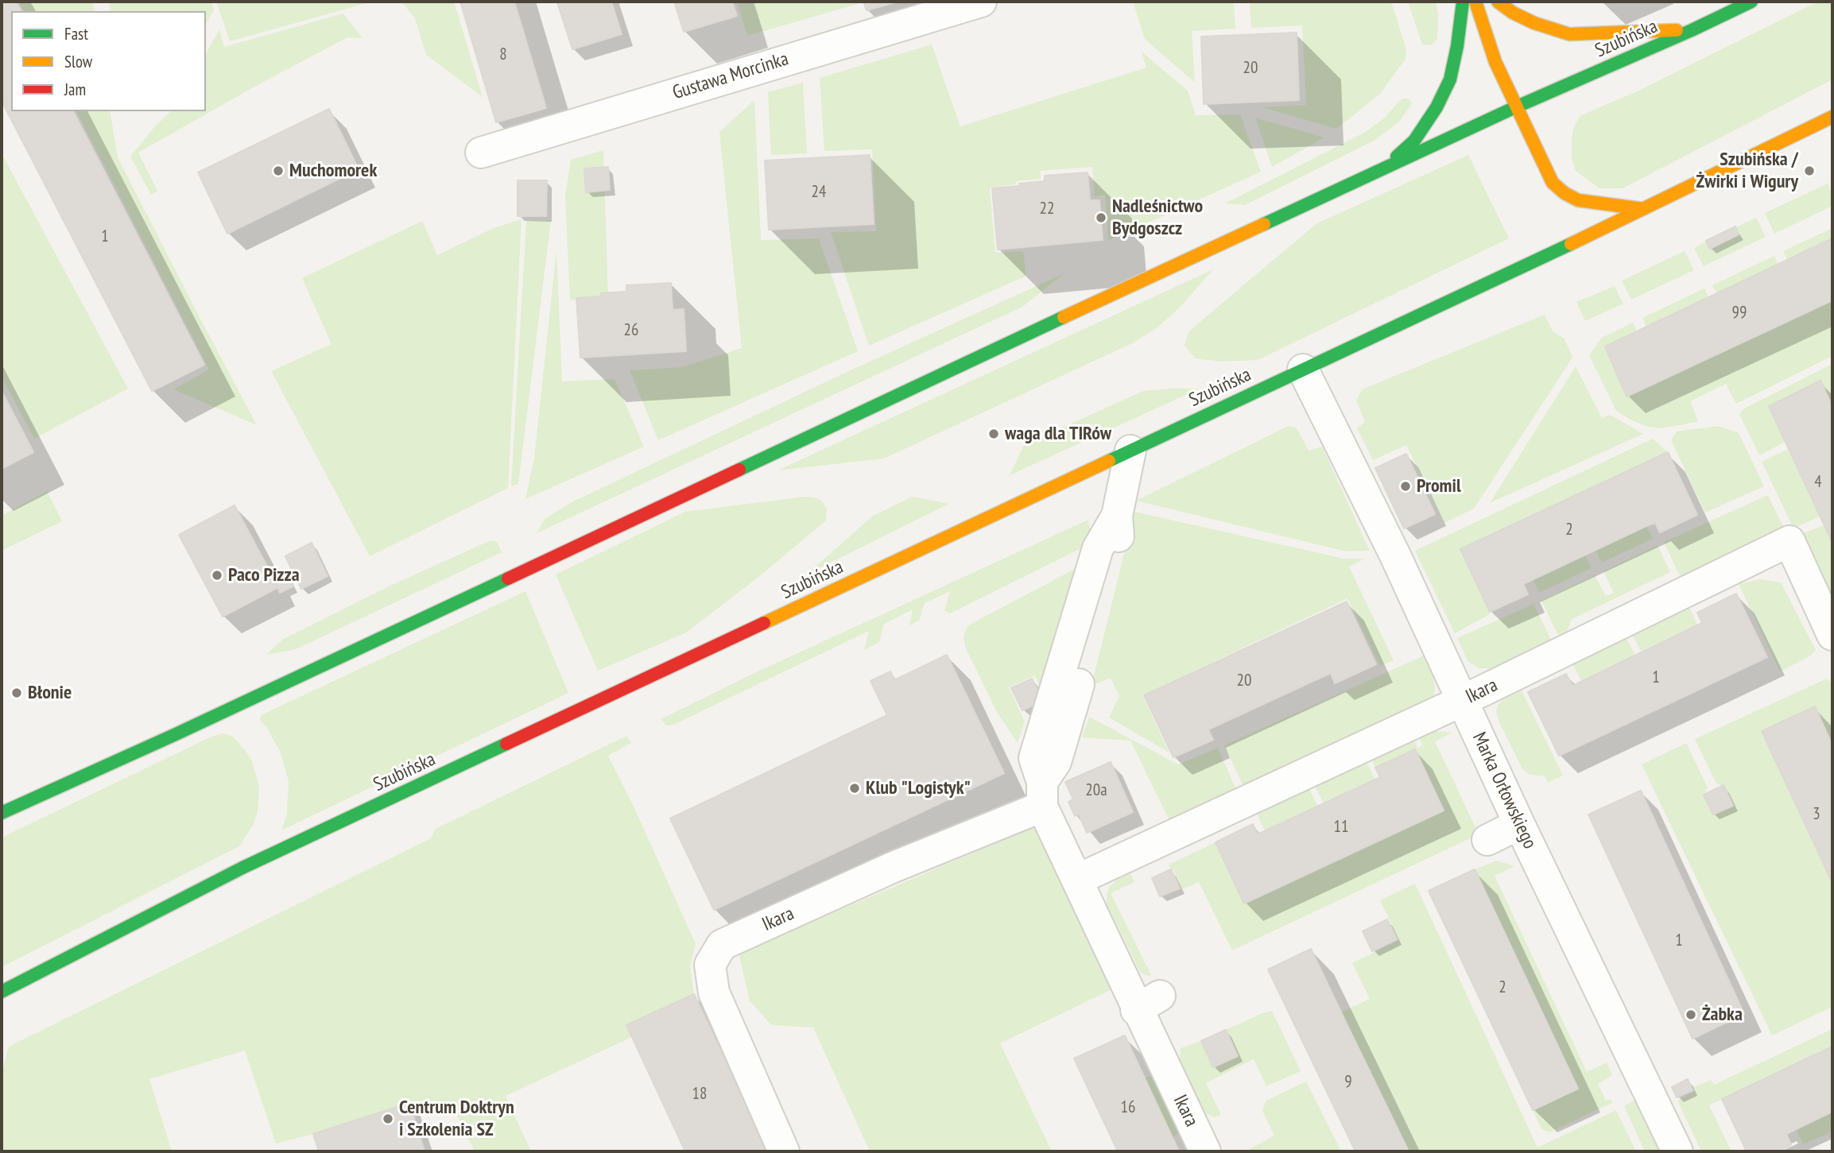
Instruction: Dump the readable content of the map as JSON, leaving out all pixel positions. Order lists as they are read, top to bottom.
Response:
{
  "streets": {
    "main road": ["Szubińska"],
    "street": ["Gustawa Morcinka", "Ikara", "Marka Orłowskiego"]
  },
  "crossings": [
    ["Szubińska", "Marka Orłowskiego"],
    ["Ikara", "Marka Orłowskiego"]
  ],
  "places": [
    "Muchomorek",
    "Szubińska / Żwirki i Wigury",
    "Nadleśnictwo Bydgoszcz",
    "waga dla TIRów",
    "Promil",
    "Paco Pizza",
    "Błonie",
    "Klub \"Logistyk\"",
    "Żabka",
    "Centrum Doktryn i Szkolenia SZ"
  ],
  "house_numbers": [
    "8",
    "20",
    "24",
    "22",
    "1",
    "99",
    "26",
    "4",
    "2",
    "1",
    "20",
    "20a",
    "3",
    "11",
    "1",
    "2",
    "9",
    "18",
    "16"
  ],
  "legend": ["Fast", "Slow", "Jam"]
}
